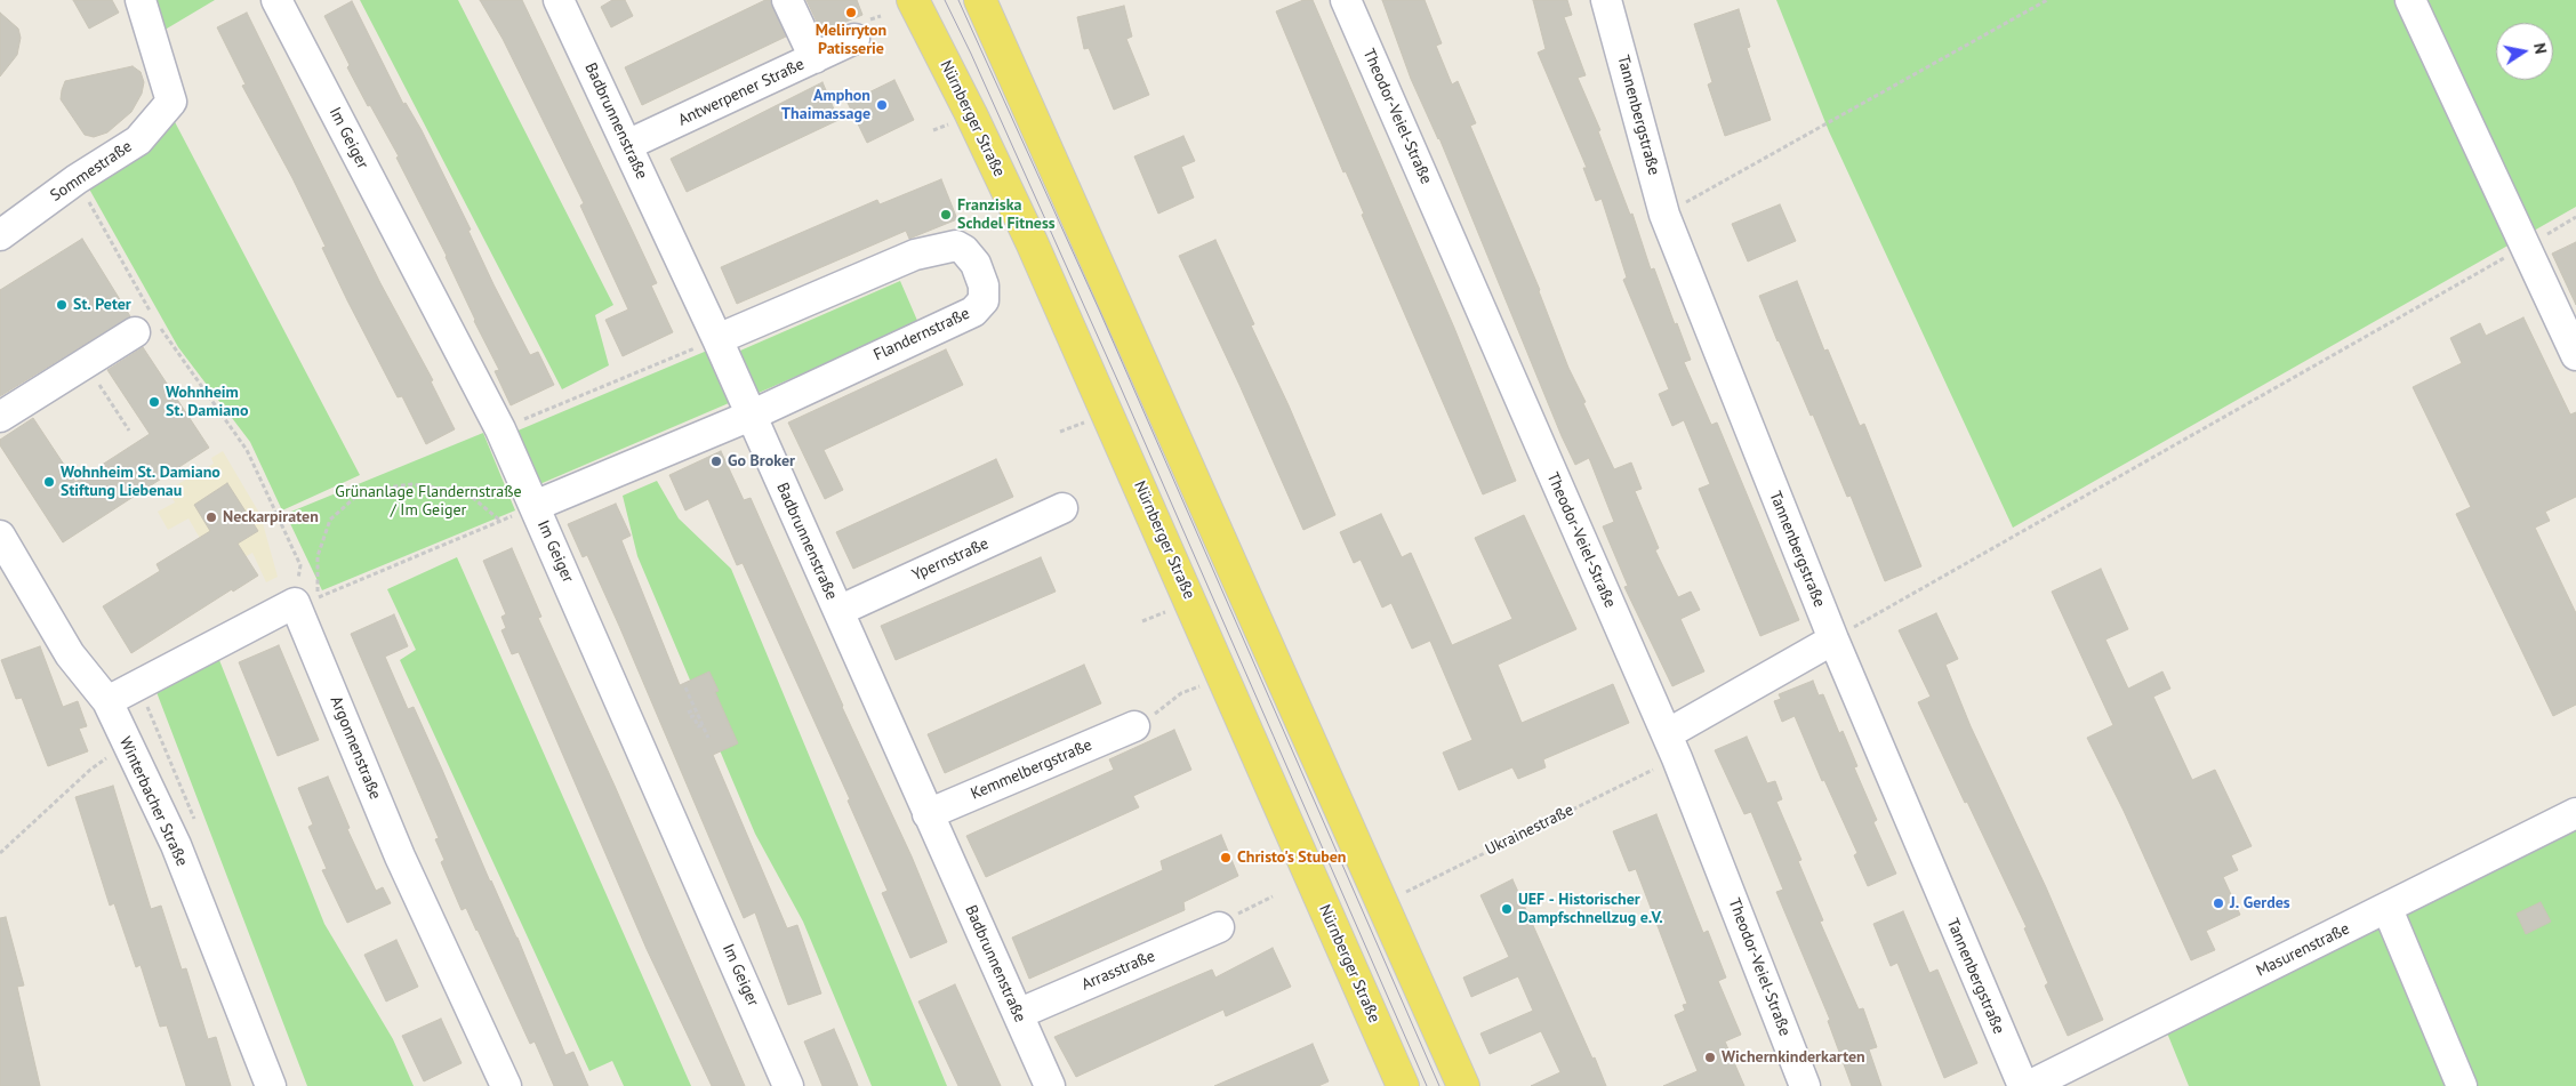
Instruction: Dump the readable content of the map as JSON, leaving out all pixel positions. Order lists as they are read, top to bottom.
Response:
{
  "streets": {
    "main road": ["Nürnberger Straße"],
    "street": [
      "Antwerpener Straße",
      "Tannenbergstraße",
      "Theodor-Veiel-Straße",
      "Badbrunnenstraße",
      "Im Geiger",
      "Sommestraße",
      "Flandernstraße",
      "Ypernstraße",
      "Argonnenstraße",
      "Kemmelbergstraße",
      "Winterbacher Straße",
      "Masurenstraße",
      "Arrasstraße"
    ],
    "path": ["Ukrainestraße"]
  },
  "crossings": [
    ["Antwerpener Straße", "Badbrunnenstraße"],
    ["Theodor-Veiel-Straße", "Ukrainestraße"],
    ["Badbrunnenstraße", "Flandernstraße"],
    ["Badbrunnenstraße", "Ypernstraße"],
    ["Badbrunnenstraße", "Kemmelbergstraße"],
    ["Badbrunnenstraße", "Arrasstraße"],
    ["Im Geiger", "Flandernstraße"],
    ["Argonnenstraße", "Winterbacher Straße"]
  ],
  "parks": ["Grünanlage Flandernstraße / Im Geiger"],
  "places": [
    "Melirryton Patisserie",
    "Amphon Thaimassage",
    "Franziska Schdel Fitness",
    "St. Peter",
    "Wohnheim St. Damiano",
    "Go Broker",
    "Wohnheim St. Damiano Stiftung Liebenau",
    "Neckarpiraten",
    "Christo's Stuben",
    "J. Gerdes",
    "UEF - Historischer Dampfschnellzug e.V.",
    "Wichernkinderkarten"
  ],
  "north": "right"
}
